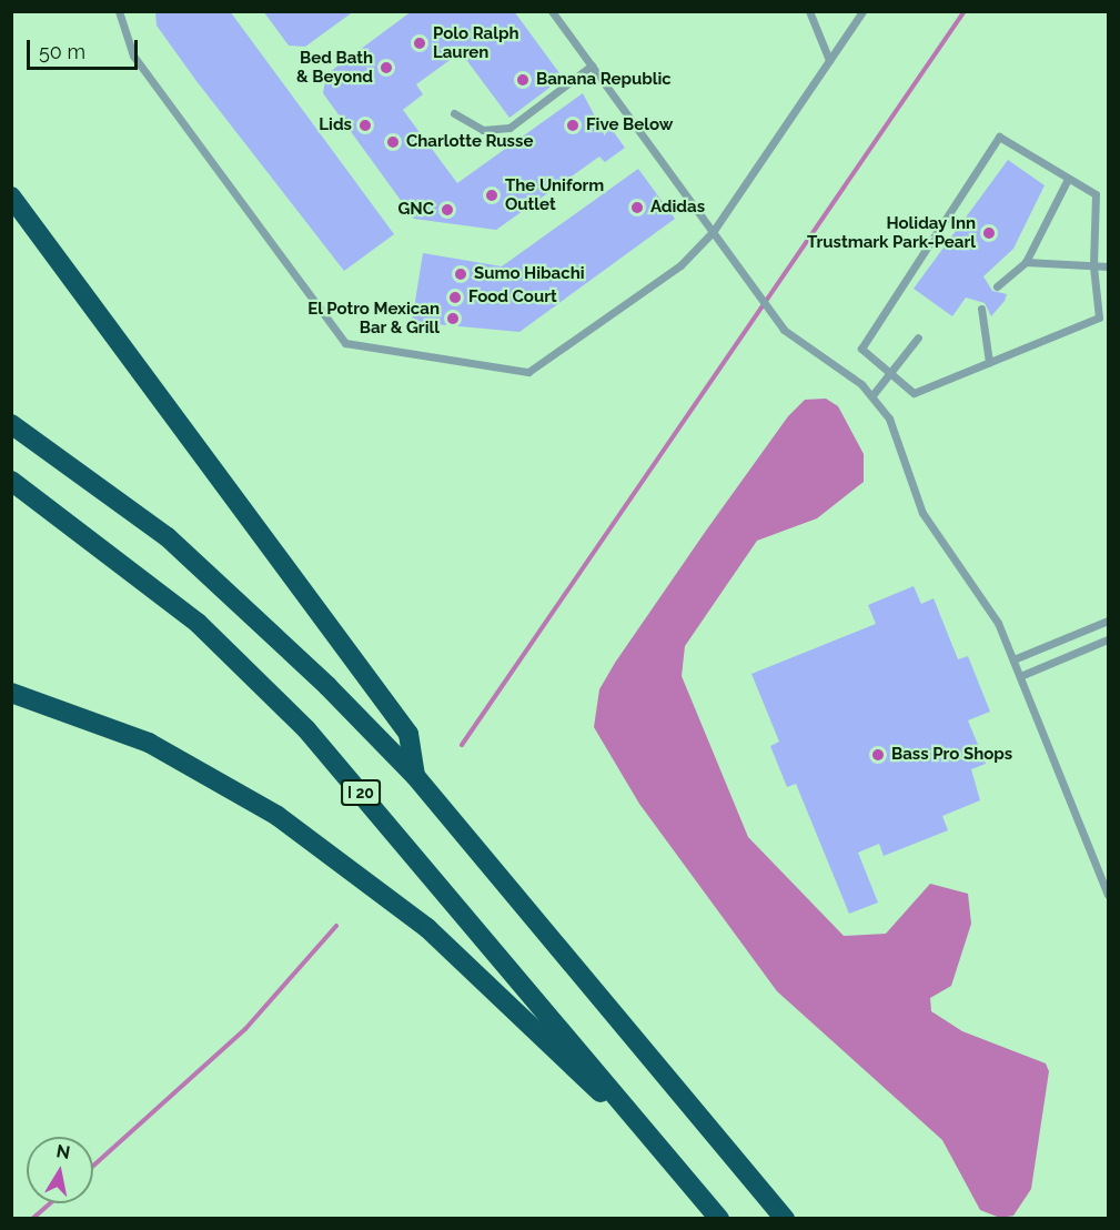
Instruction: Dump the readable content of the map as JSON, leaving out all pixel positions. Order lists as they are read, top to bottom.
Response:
{
  "streets": {
    "highway": ["I 20"]
  },
  "places": [
    "Polo Ralph Lauren",
    "Bed Bath & Beyond",
    "Banana Republic",
    "Lids",
    "Five Below",
    "Charlotte Russe",
    "The Uniform Outlet",
    "Adidas",
    "GNC",
    "Holiday Inn Trustmark Park-Pearl",
    "Sumo Hibachi",
    "Food Court",
    "El Potro Mexican Bar & Grill",
    "Bass Pro Shops"
  ],
  "scale_bar": "50 m",
  "north": "top"
}
